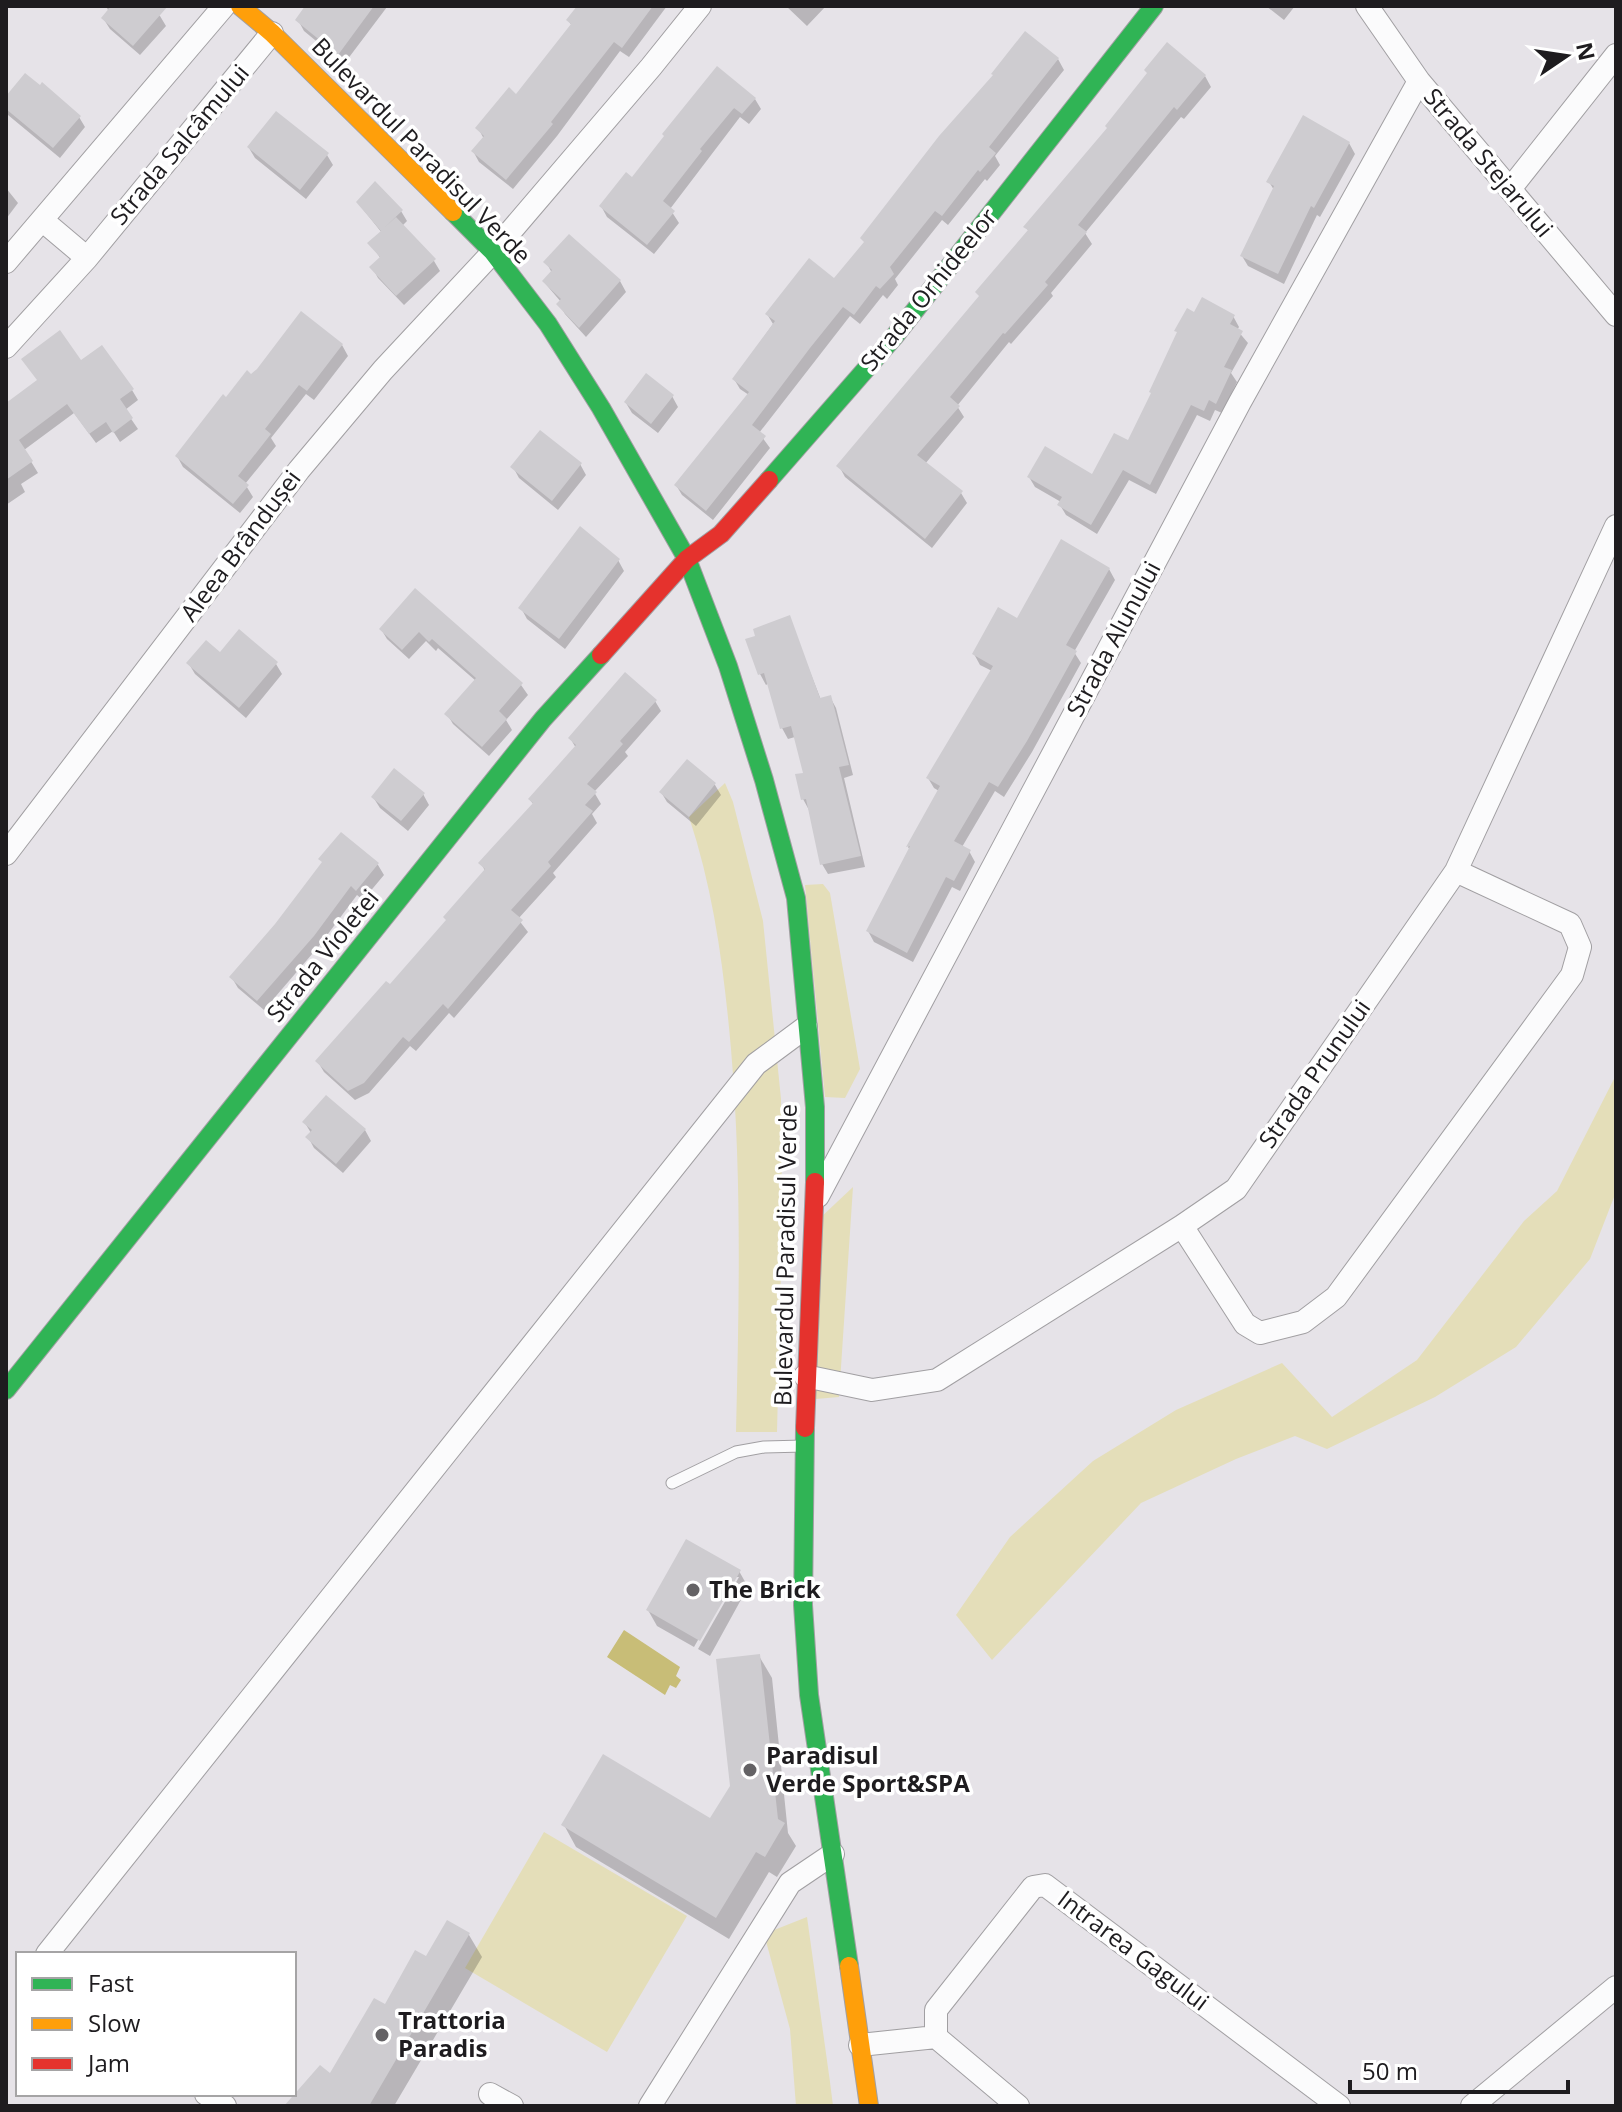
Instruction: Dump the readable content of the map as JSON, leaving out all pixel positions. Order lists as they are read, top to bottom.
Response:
{
  "streets": {
    "street": [
      "Strada Salcâmului",
      "Bulevardul Paradisul Verde",
      "Strada Stejarului",
      "Strada Orhideelor",
      "Aleea Brândușei",
      "Strada Alunului",
      "Strada Violetei",
      "Strada Prunului",
      "Intrarea Gagului"
    ]
  },
  "crossings": [
    ["Strada Salcâmului", "Bulevardul Paradisul Verde"],
    ["Bulevardul Paradisul Verde", "Strada Orhideelor"],
    ["Bulevardul Paradisul Verde", "Aleea Brândușei"],
    ["Bulevardul Paradisul Verde", "Strada Alunului"],
    ["Bulevardul Paradisul Verde", "Strada Violetei"],
    ["Bulevardul Paradisul Verde", "Strada Prunului"],
    ["Strada Stejarului", "Strada Alunului"],
    ["Strada Orhideelor", "Strada Violetei"]
  ],
  "places": ["The Brick", "Paradisul Verde Sport&SPA", "Trattoria Paradis"],
  "legend": ["Fast", "Slow", "Jam"],
  "scale_bar": "50 m",
  "north": "right"
}
